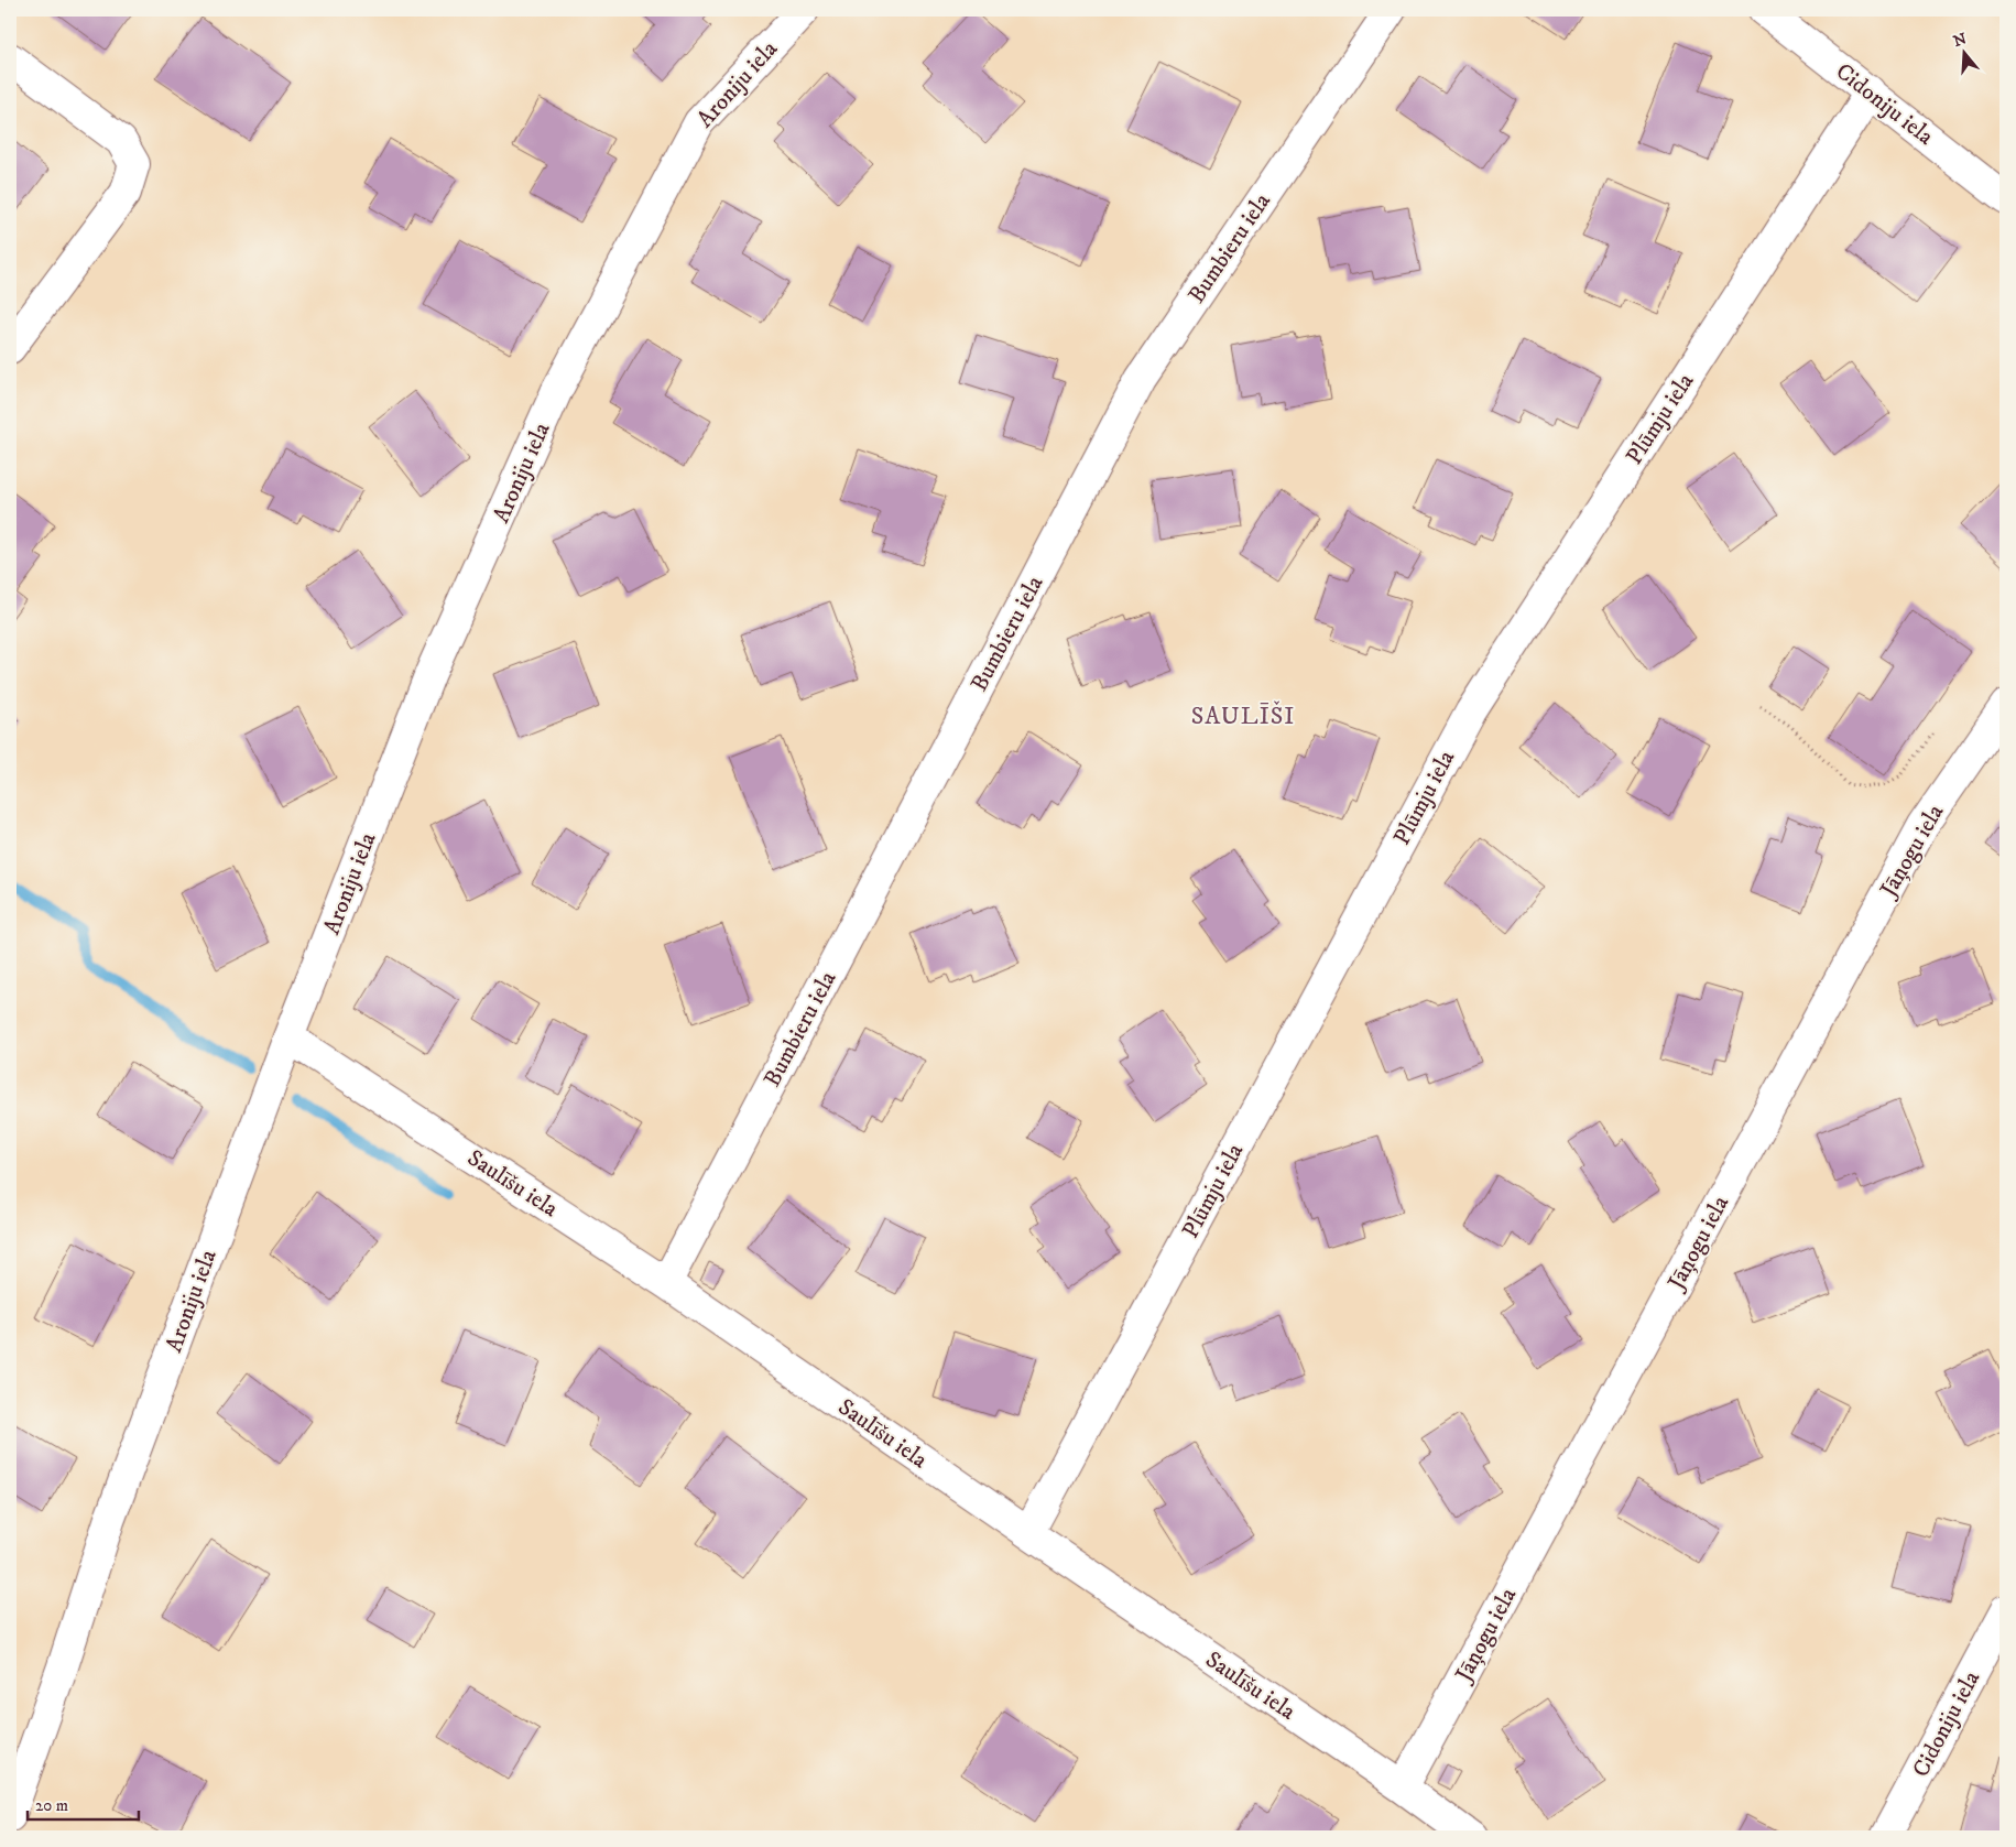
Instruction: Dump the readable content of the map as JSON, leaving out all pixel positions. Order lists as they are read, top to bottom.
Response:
{
  "streets": {
    "street": [
      "Aroniju iela",
      "Cidoniju iela",
      "Bumbieru iela",
      "Plūmju iela",
      "Jāņogu iela",
      "Saulīšu iela"
    ]
  },
  "crossings": [
    ["Aroniju iela", "Saulīšu iela"],
    ["Cidoniju iela", "Plūmju iela"],
    ["Bumbieru iela", "Saulīšu iela"],
    ["Plūmju iela", "Saulīšu iela"],
    ["Jāņogu iela", "Saulīšu iela"]
  ],
  "districts": ["SAULĪŠI"],
  "scale_bar": "20 m",
  "north": "top"
}
